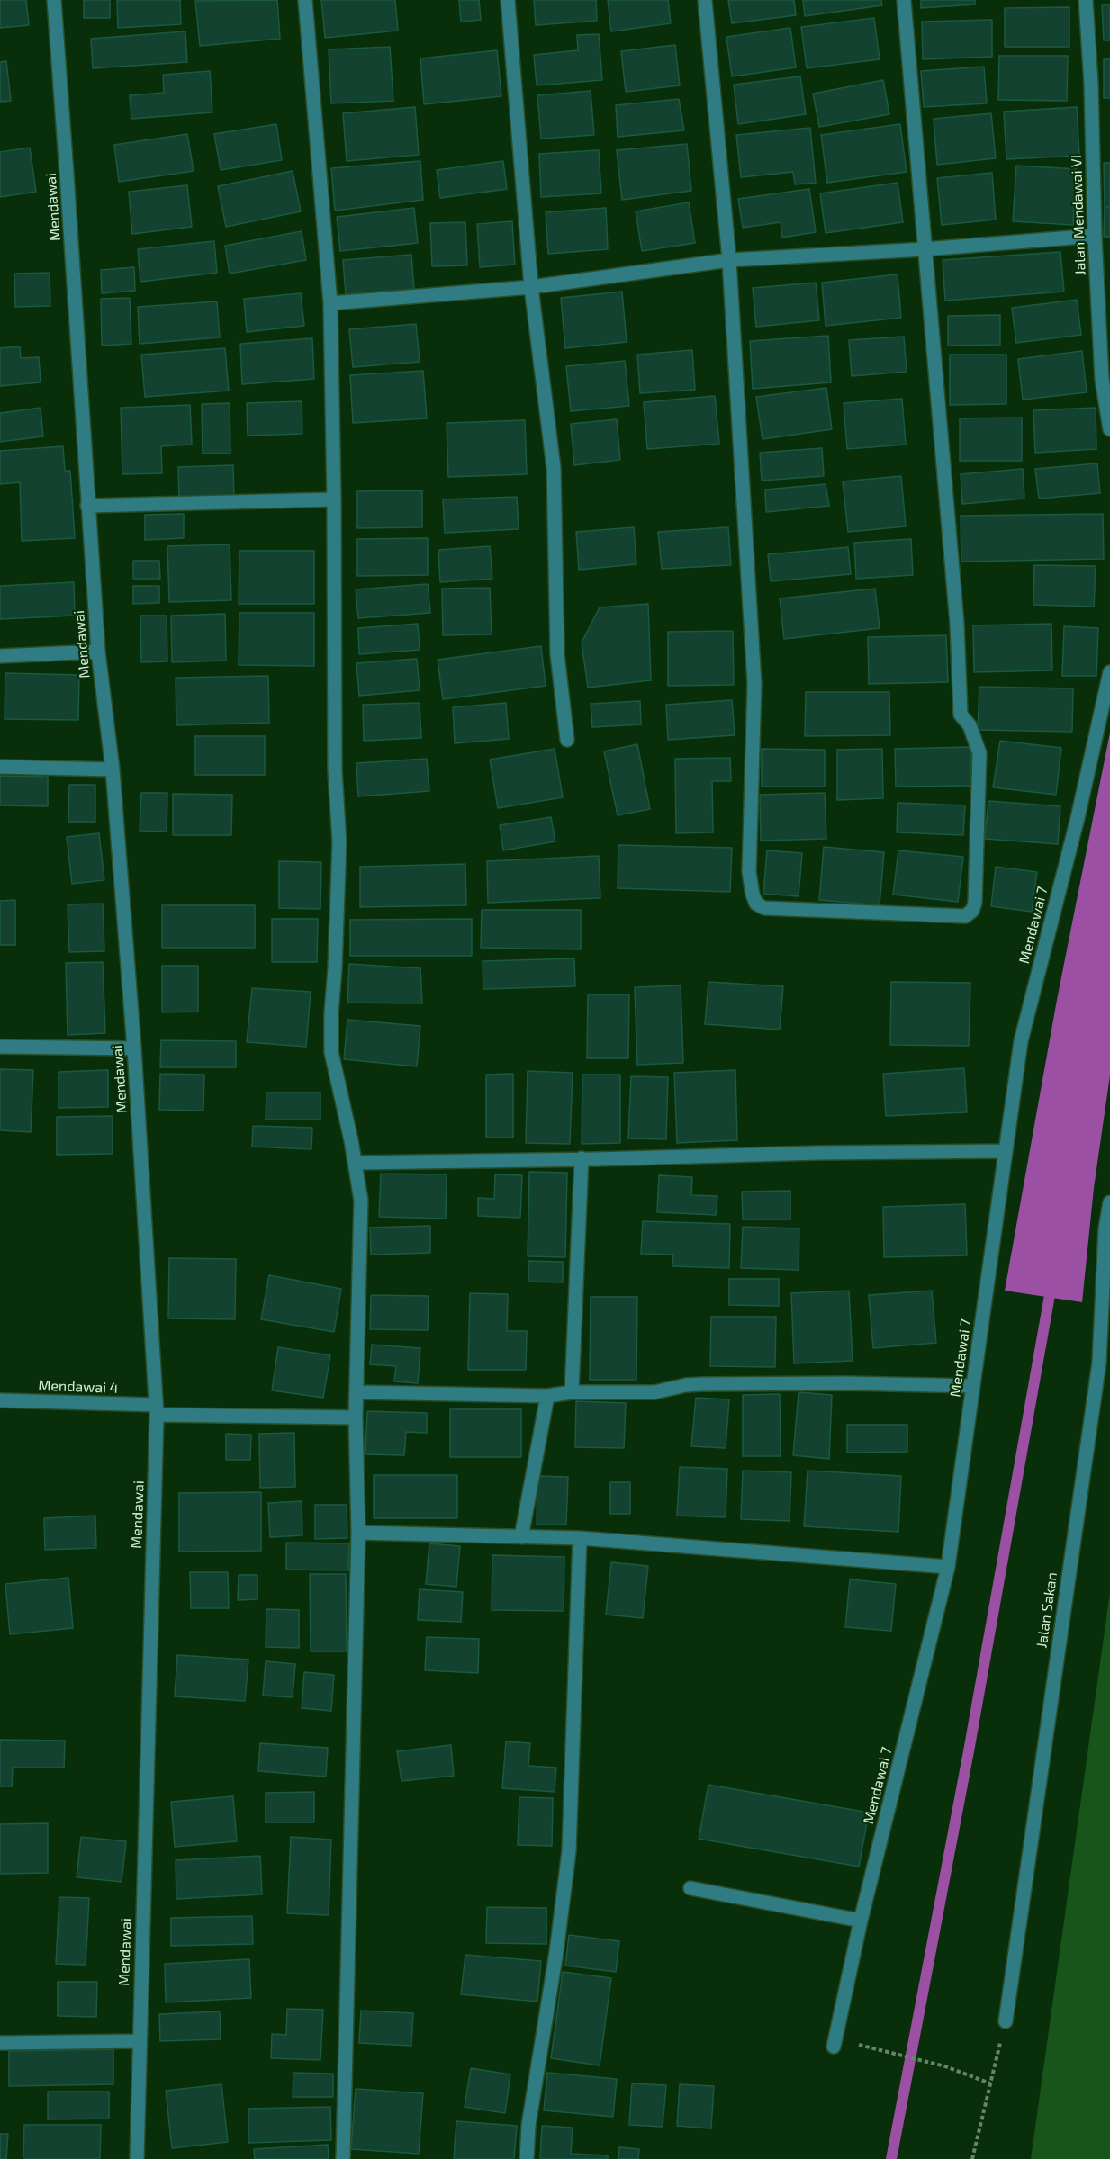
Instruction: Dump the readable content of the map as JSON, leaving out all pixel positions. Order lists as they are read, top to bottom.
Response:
{
  "streets": {
    "street": [
      "Mendawai",
      "Jalan Mendawai VI",
      "Mendawai 7",
      "Mendawai 4",
      "Jalan Sakan"
    ]
  },
  "crossings": [
    ["Mendawai", "Mendawai 4"]
  ]
}
